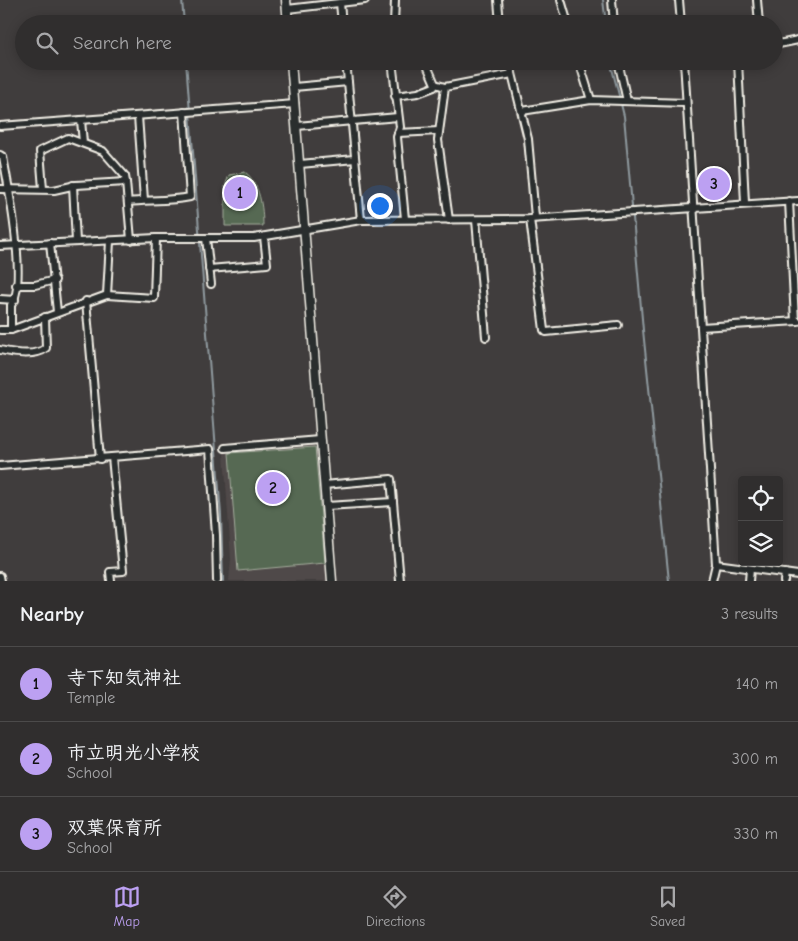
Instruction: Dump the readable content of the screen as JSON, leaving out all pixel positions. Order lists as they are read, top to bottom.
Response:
{
  "page": {
    "search": "Search here",
    "pins": ["3", "1", "2"],
    "heading": ["Nearby", "3 results"],
    "list": [
      {
        "mark": "1",
        "name": "寺下知気神社",
        "note": "Temple",
        "value": "140 m"
      },
      {
        "mark": "2",
        "name": "市立明光小学校",
        "note": "School",
        "value": "300 m"
      },
      {
        "mark": "3",
        "name": "双葉保育所",
        "note": "School",
        "value": "330 m"
      }
    ],
    "nav": ["Map", "Directions", "Saved"]
  }
}
